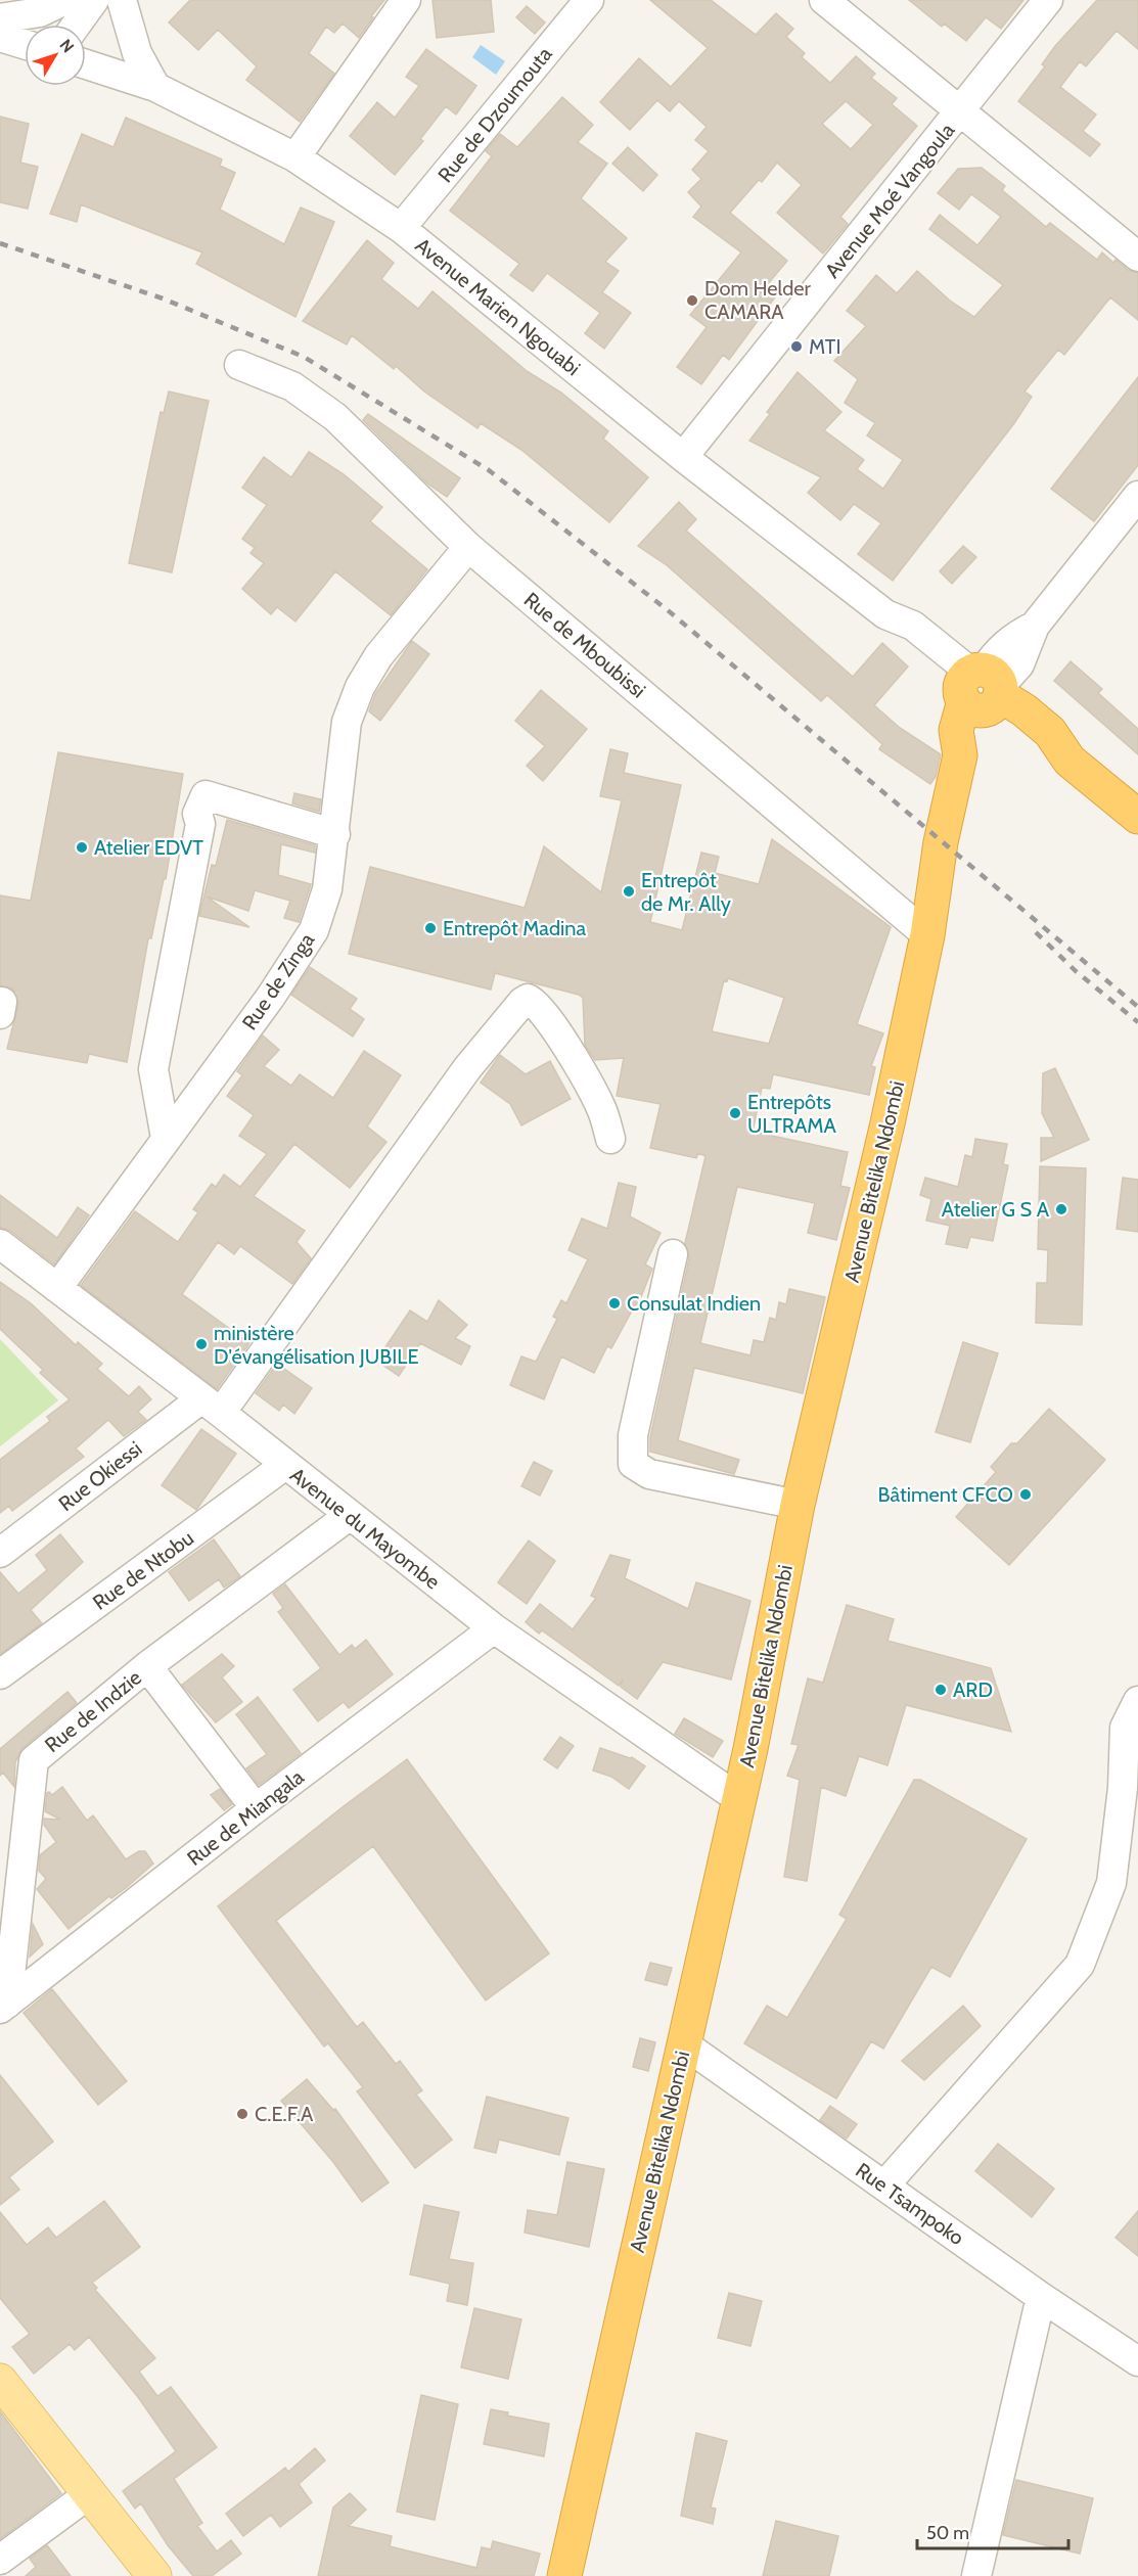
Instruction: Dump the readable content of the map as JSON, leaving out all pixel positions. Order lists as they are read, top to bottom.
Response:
{
  "streets": {
    "highway": ["Avenue Marien Ngouabi", "Avenue Bitelika Ndombi"],
    "street": [
      "Rue de Dzoumouta",
      "Avenue Moé Vangoula",
      "Rue de Mboubissi",
      "Rue de Zinga",
      "Rue Okiessi",
      "Avenue du Mayombe",
      "Rue de Ntobu",
      "Rue de Indzie",
      "Rue de Miangala",
      "Rue Tsampoko"
    ]
  },
  "crossings": [
    ["Rue de Dzoumouta", "Avenue Marien Ngouabi"],
    ["Avenue Moé Vangoula", "Avenue Marien Ngouabi"],
    ["Avenue Marien Ngouabi", "Avenue Bitelika Ndombi"],
    ["Rue de Mboubissi", "Rue de Zinga"],
    ["Rue de Mboubissi", "Avenue Bitelika Ndombi"],
    ["Rue de Zinga", "Avenue du Mayombe"],
    ["Avenue Bitelika Ndombi", "Avenue du Mayombe"],
    ["Avenue Bitelika Ndombi", "Rue Tsampoko"],
    ["Rue Okiessi", "Avenue du Mayombe"],
    ["Avenue du Mayombe", "Rue de Ntobu"],
    ["Avenue du Mayombe", "Rue de Indzie"],
    ["Avenue du Mayombe", "Rue de Miangala"],
    ["Rue de Indzie", "Rue de Miangala"]
  ],
  "places": [
    "Dom Helder CAMARA",
    "MTI",
    "Atelier EDVT",
    "Entrepôt de Mr. Ally",
    "Entrepôt Madina",
    "Entrepôts ULTRAMA",
    "Atelier G S A",
    "Consulat Indien",
    "ministère D'évangélisation JUBILE",
    "Bâtiment CFCO",
    "ARD",
    "C.E.F.A"
  ],
  "scale_bar": "50 m",
  "north": "top right"
}
